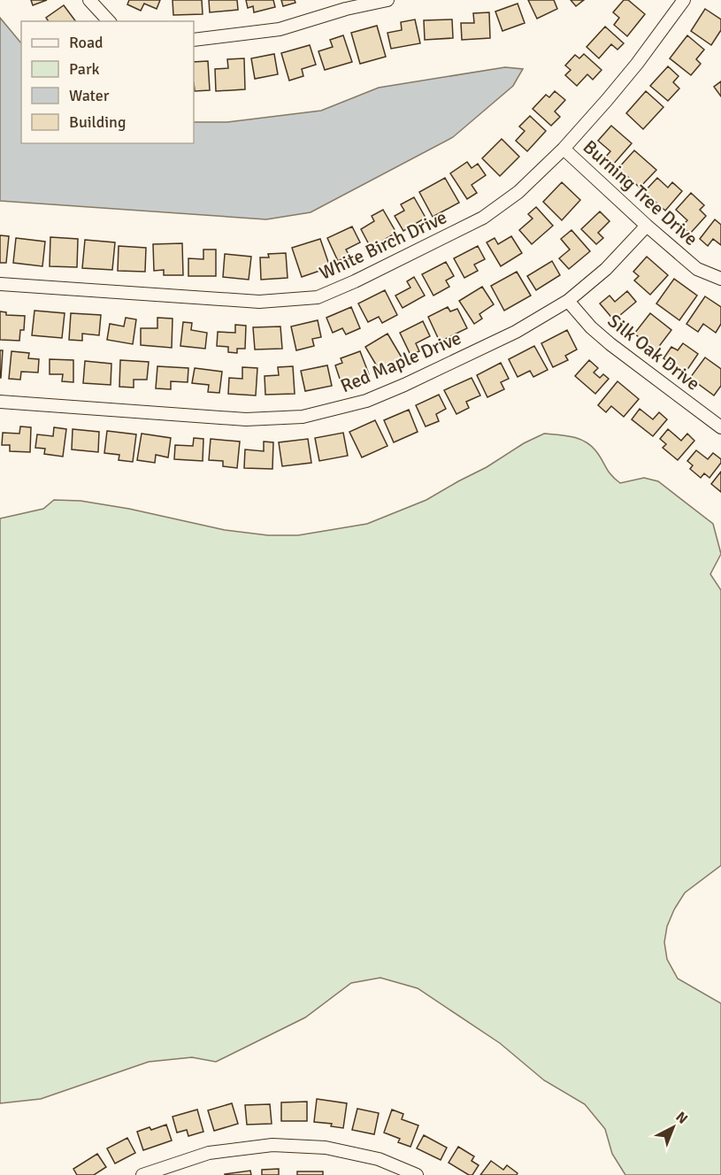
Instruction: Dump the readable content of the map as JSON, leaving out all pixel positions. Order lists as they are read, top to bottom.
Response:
{
  "streets": {
    "street": [
      "Burning Tree Drive",
      "White Birch Drive",
      "Silk Oak Drive",
      "Red Maple Drive"
    ]
  },
  "crossings": [
    ["Burning Tree Drive", "White Birch Drive"],
    ["Burning Tree Drive", "Red Maple Drive"],
    ["Silk Oak Drive", "Red Maple Drive"]
  ],
  "legend": [
    "Road",
    "Park",
    "Water",
    "Building"
  ],
  "north": "top right"
}
